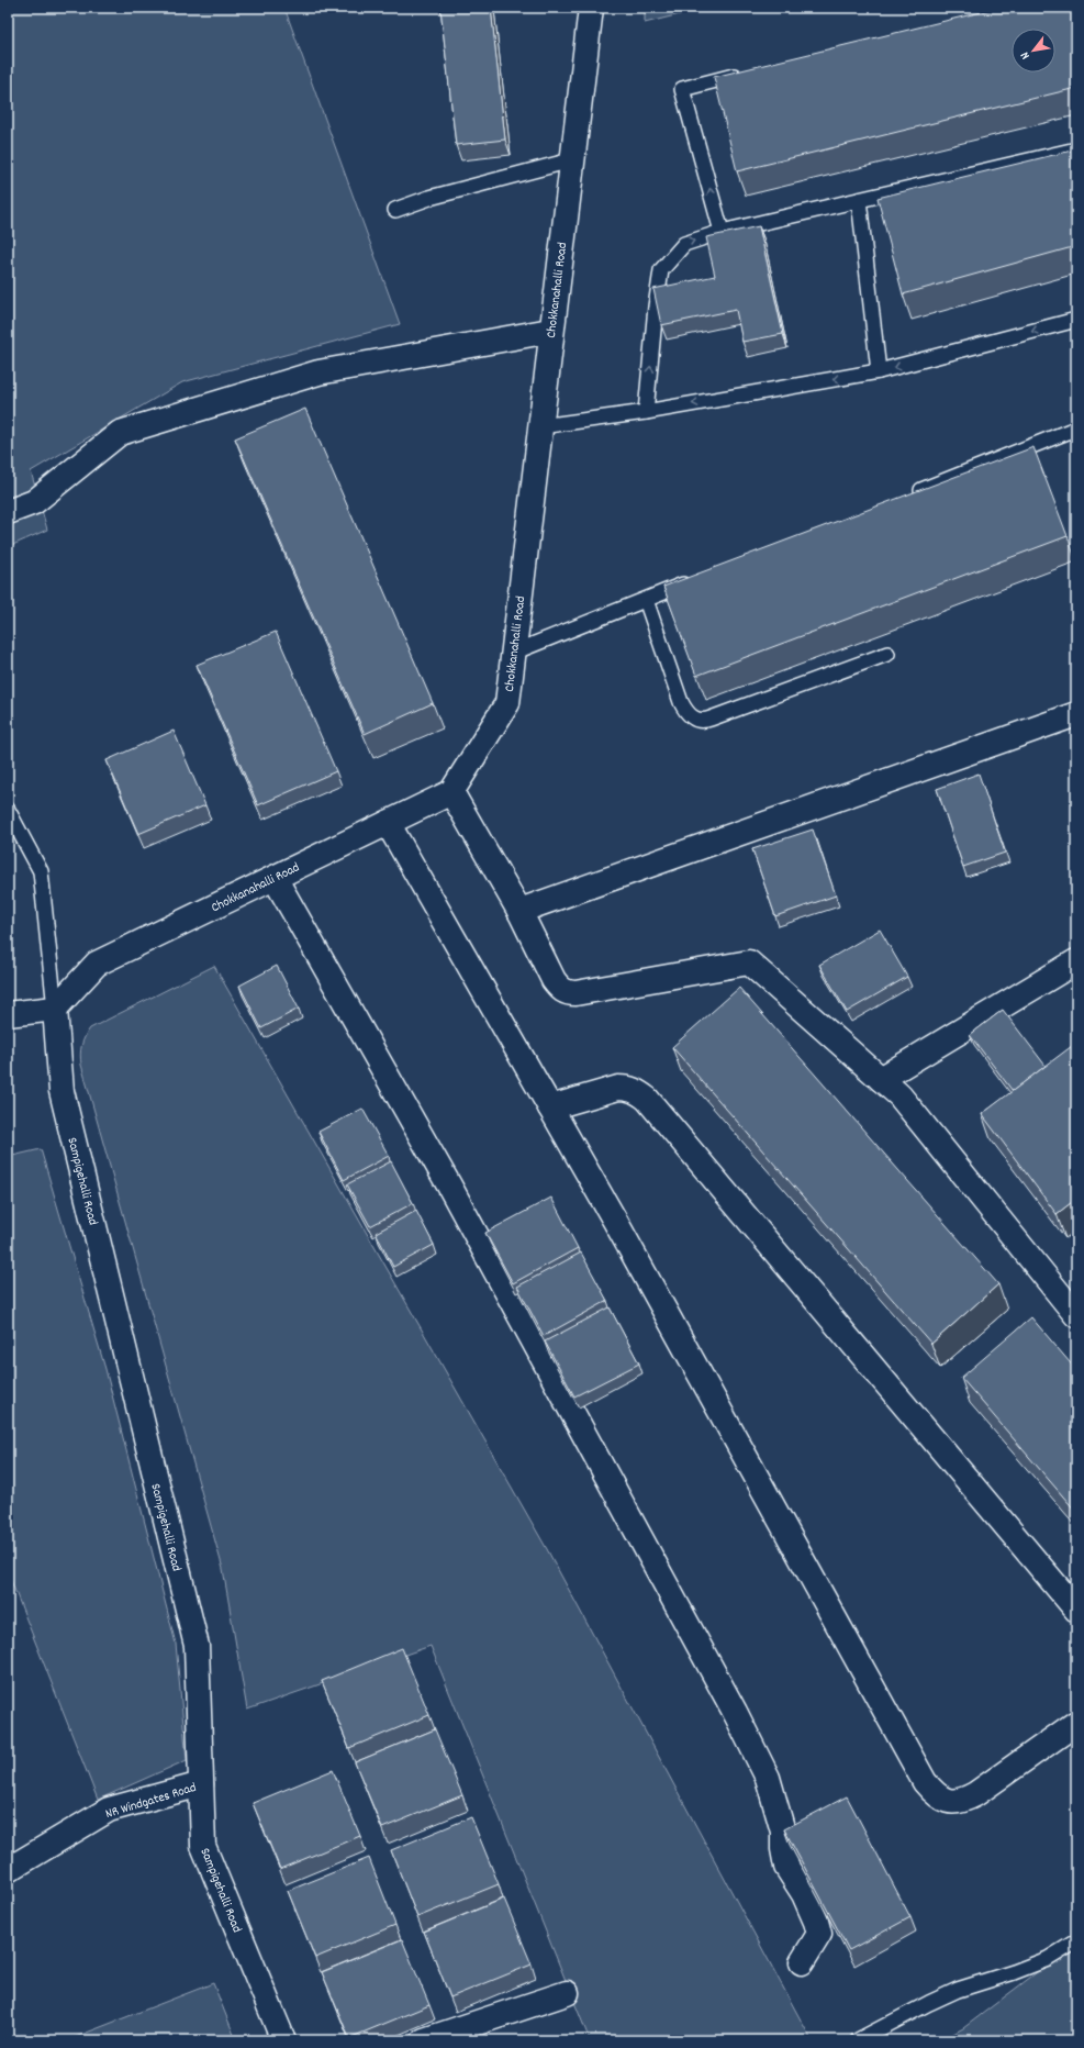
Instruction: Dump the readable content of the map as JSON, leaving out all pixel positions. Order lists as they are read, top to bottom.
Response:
{
  "streets": {
    "street": ["Chokkanahalli Road", "Sampigehalli Road", "NR Windgates Road"]
  },
  "crossings": [
    ["Chokkanahalli Road", "Sampigehalli Road"],
    ["Sampigehalli Road", "NR Windgates Road"]
  ],
  "north": "bottom left"
}
